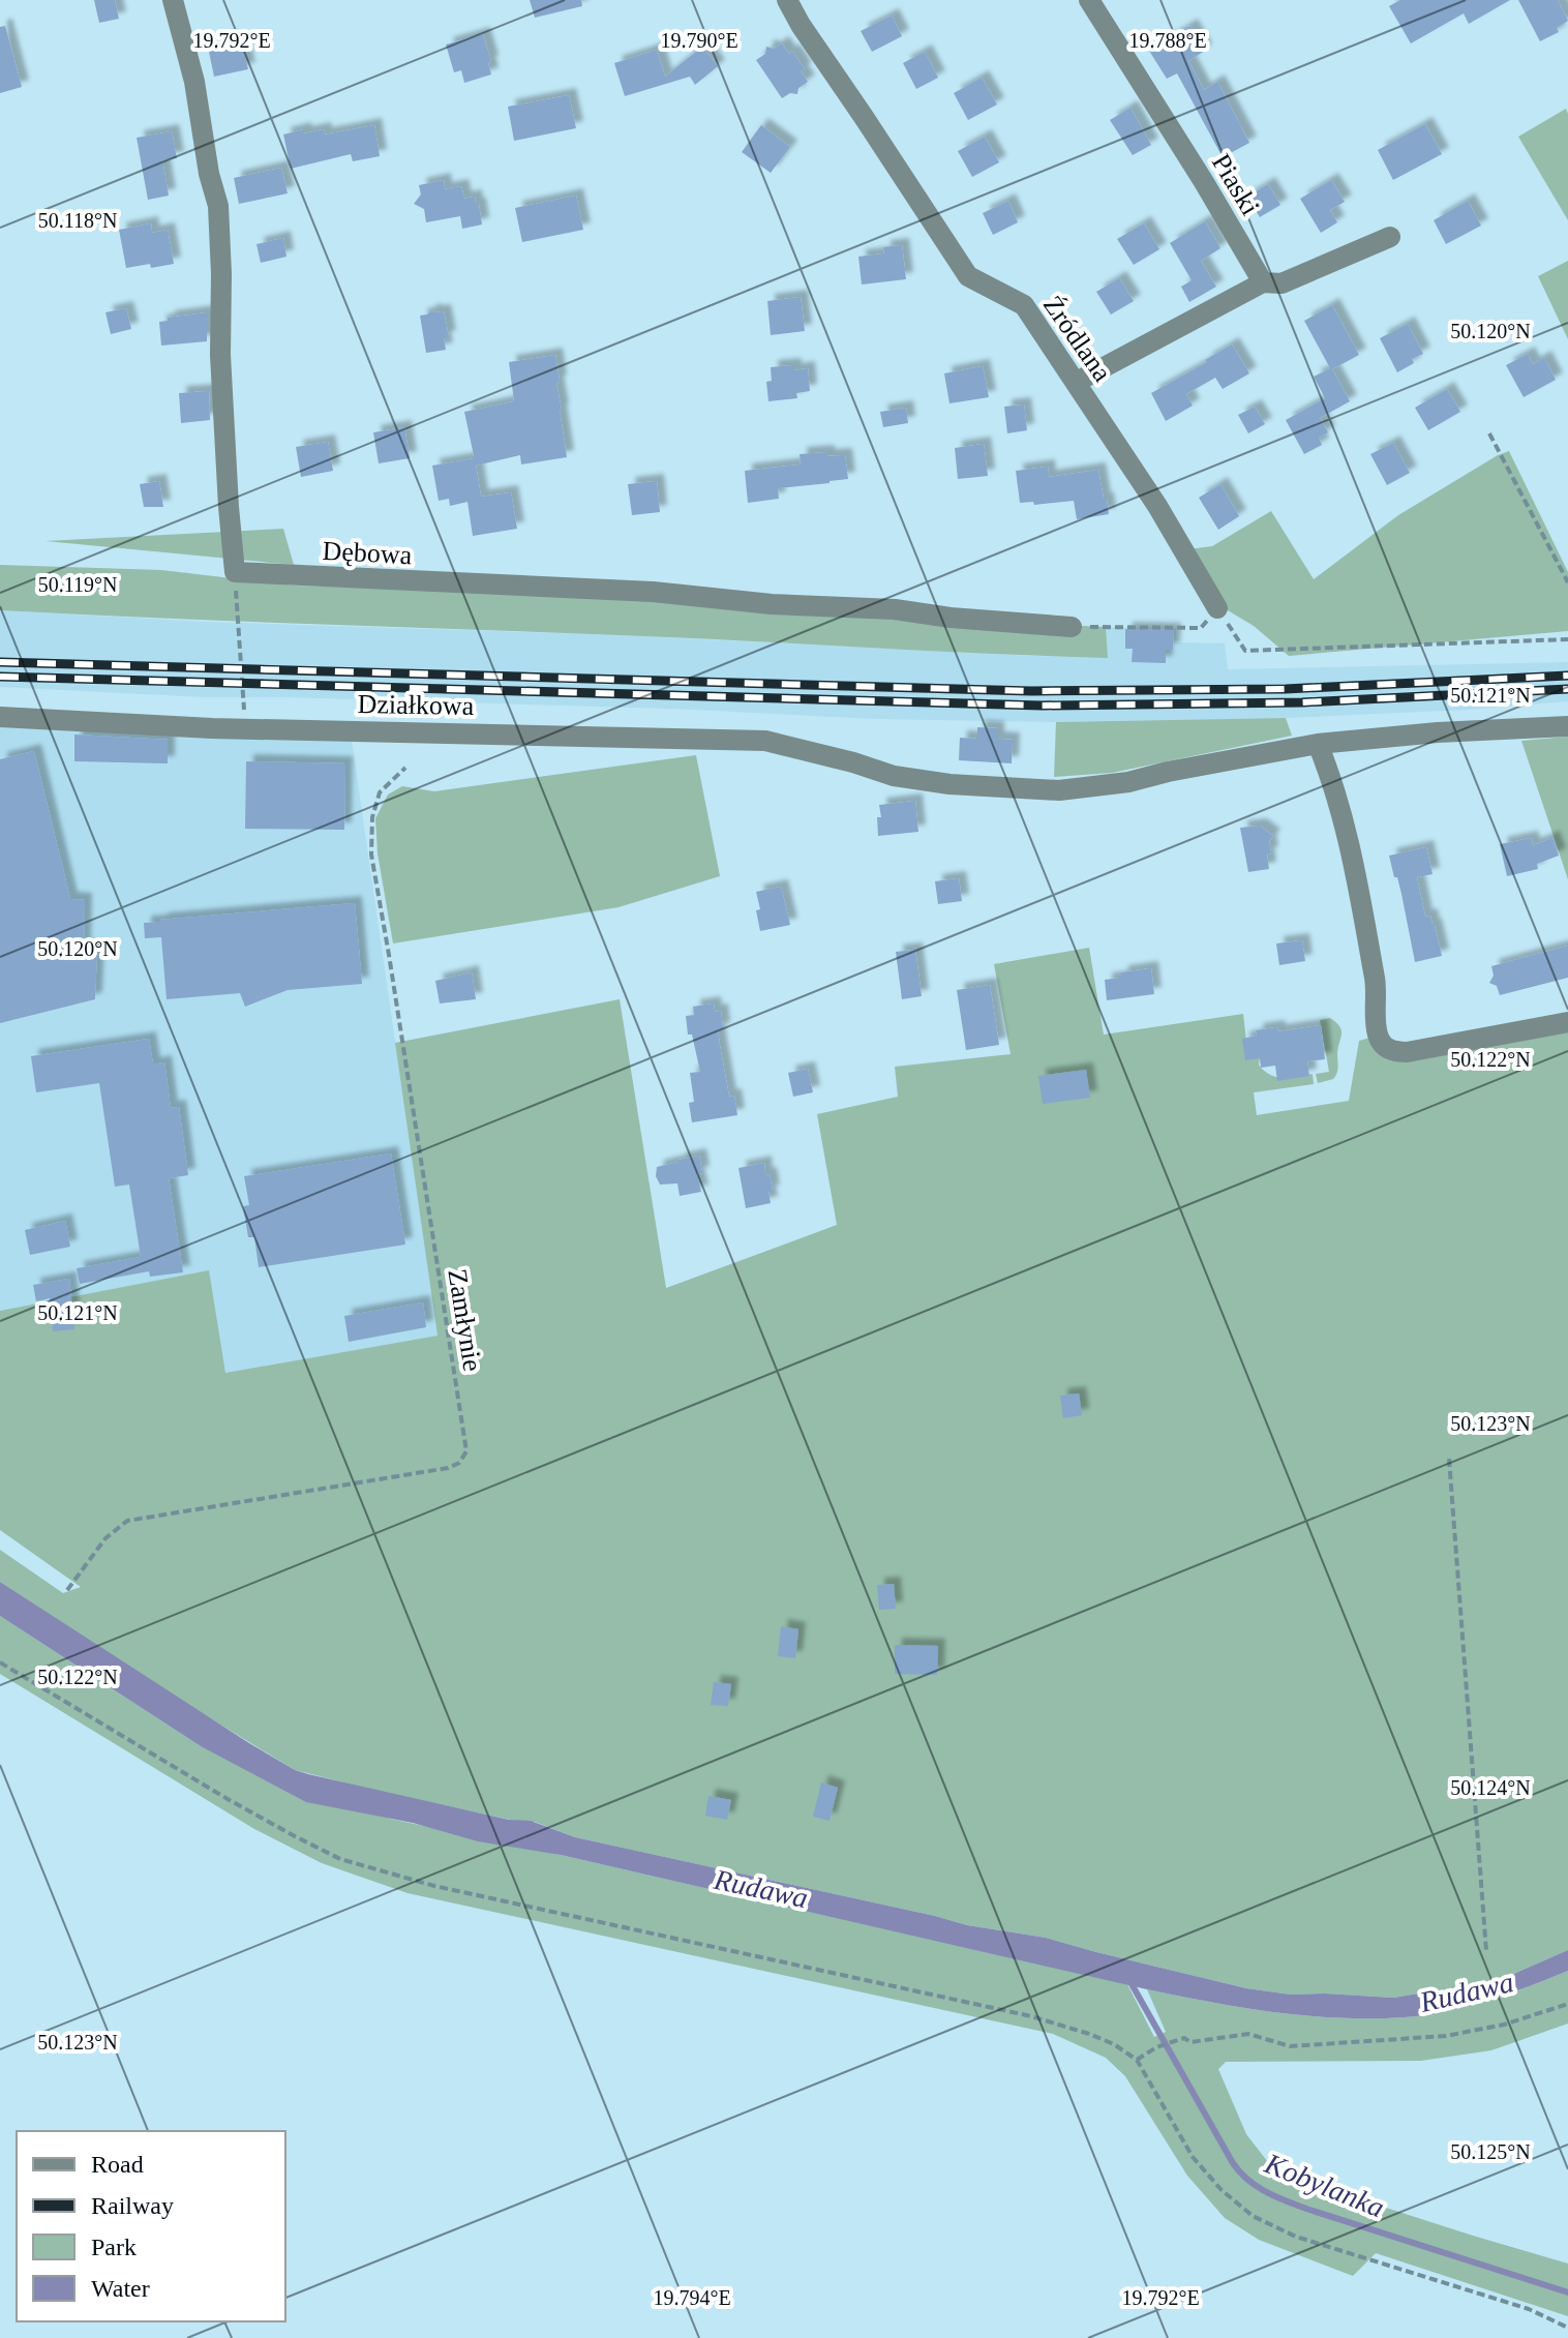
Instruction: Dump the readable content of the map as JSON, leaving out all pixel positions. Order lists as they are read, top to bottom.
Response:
{
  "streets": {
    "street": [
      "Piaski",
      "Źródlana",
      "Dębowa",
      "Działkowa"
    ],
    "path": ["Zamłynie"]
  },
  "water": ["Rudawa", "Kobylanka"],
  "legend": [
    "Road",
    "Railway",
    "Park",
    "Water"
  ],
  "coordinates": [
    "19.792°E",
    "19.790°E",
    "19.788°E",
    "50.118°N",
    "50.120°N",
    "50.119°N",
    "50.121°N",
    "50.122°N",
    "50.123°N",
    "50.124°N",
    "50.125°N",
    "19.794°E"
  ]
}
